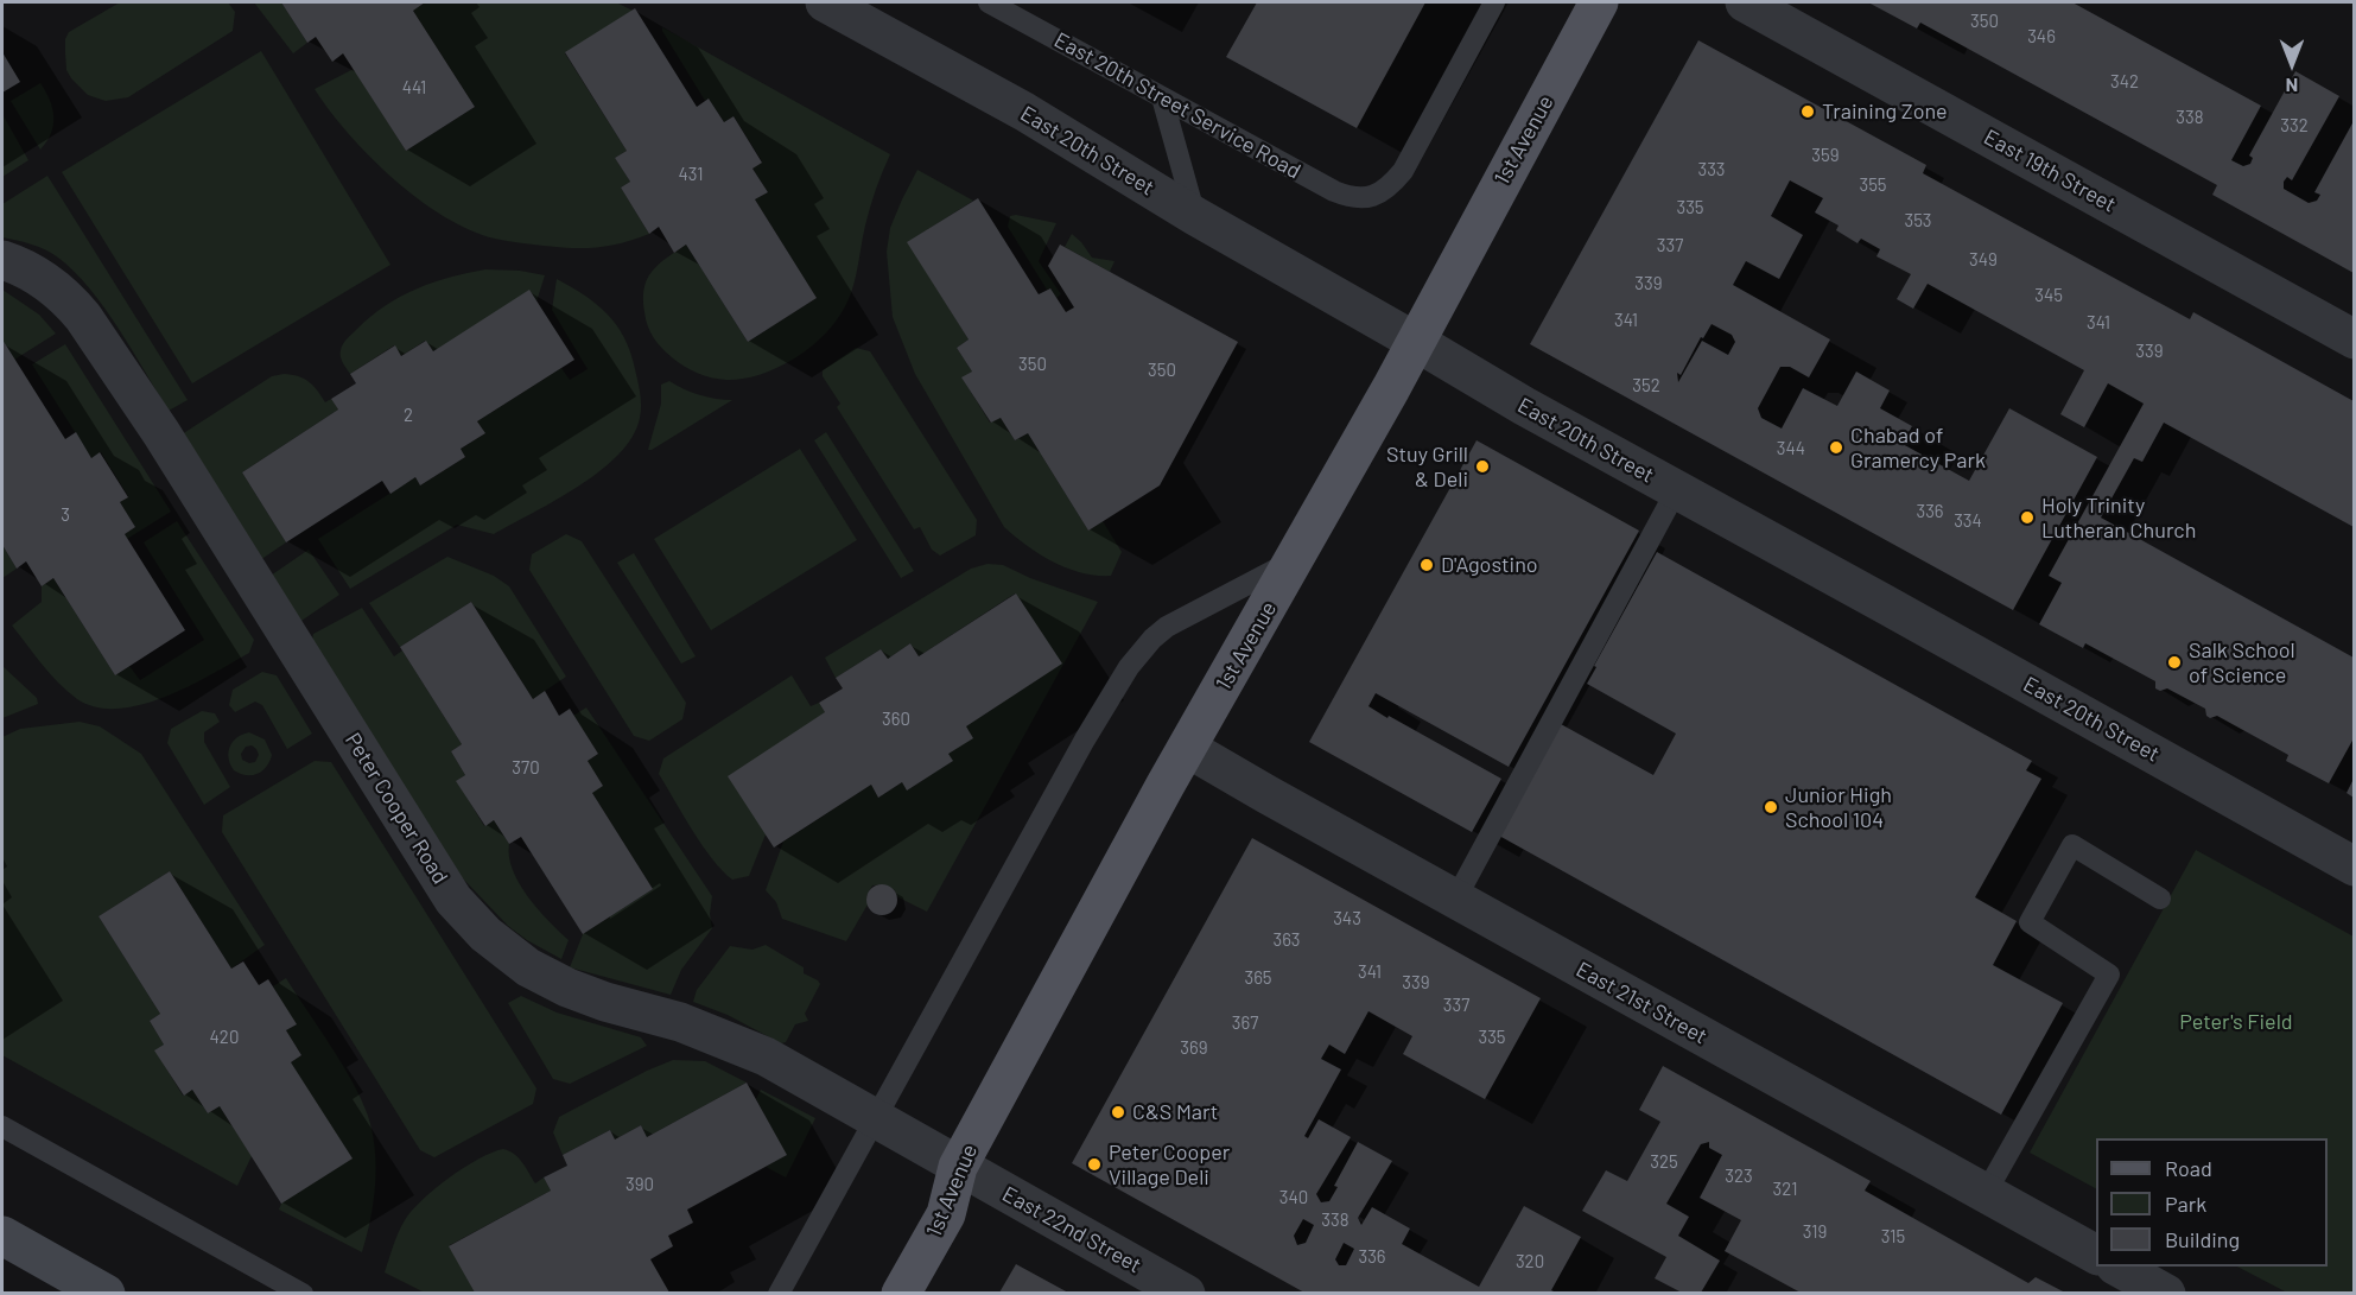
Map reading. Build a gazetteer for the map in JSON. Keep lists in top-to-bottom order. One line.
{"streets":{"main road":["1st Avenue"],"street":["East 20th Street","East 19th Street","Peter Cooper Road","East 21st Street","East 22nd Street"],"lane":["East 20th Street Service Road"]},"crossings":[["1st Avenue","East 20th Street"],["1st Avenue","Peter Cooper Road"],["1st Avenue","East 21st Street"],["1st Avenue","East 22nd Street"],["Peter Cooper Road","East 22nd Street"]],"parks":["Peter's Field"],"places":["Training Zone","Chabad of Gramercy Park","Stuy Grill & Deli","Holy Trinity Lutheran Church","D'Agostino","Salk School of Science","Junior High School 104","C&S Mart","Peter Cooper Village Deli"],"house_numbers":["350","346","342","441","338","332","359","333","431","355","335","353","337","349","339","345","341","341","339","350","350","352","2","344","336","3","334","360","370","343","363","341","365","339","337","367","420","335","369","325","323","390","321","340","338","319","315","336","320"],"legend":["Road","Park","Building"],"north":"bottom"}
